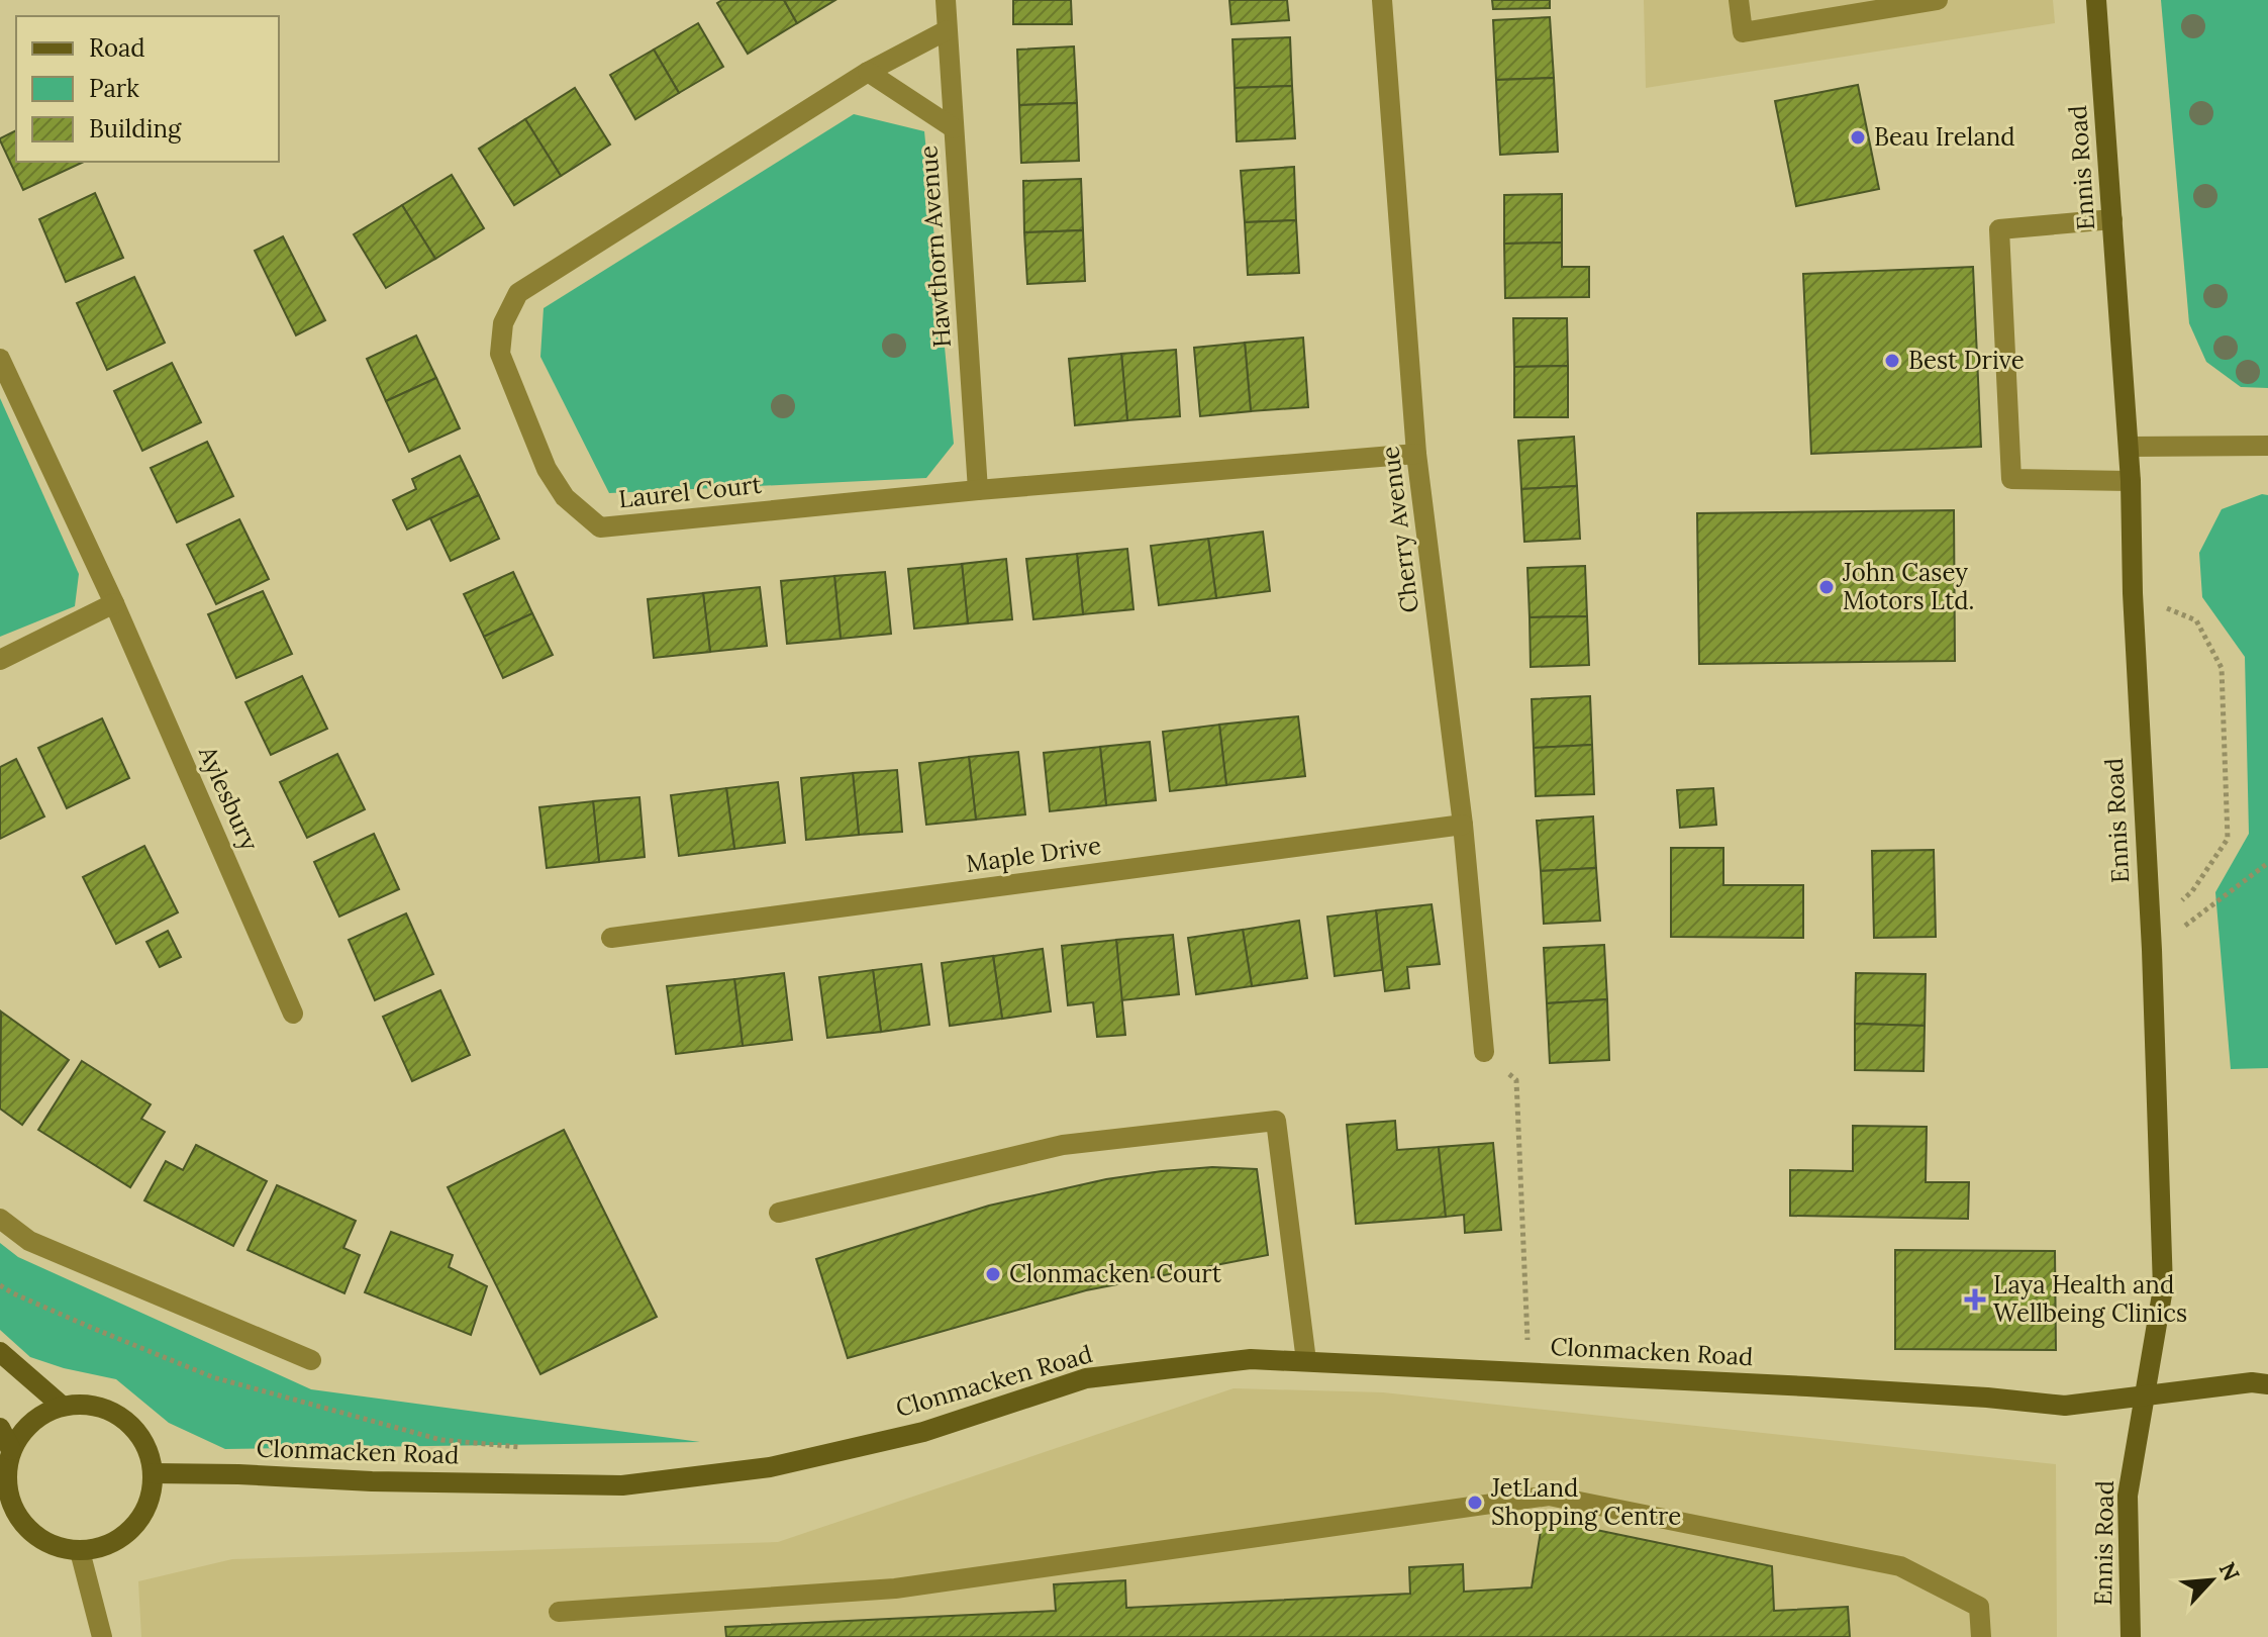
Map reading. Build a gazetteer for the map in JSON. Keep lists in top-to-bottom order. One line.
{"streets":{"street":["Ennis Road","Hawthorn Avenue","Laurel Court","Cherry Avenue","Aylesbury","Maple Drive","Clonmacken Road"]},"crossings":[["Ennis Road","Clonmacken Road"],["Hawthorn Avenue","Laurel Court"],["Laurel Court","Cherry Avenue"],["Cherry Avenue","Maple Drive"]],"places":{"other":["Beau Ireland","Best Drive","John Casey Motors Ltd.","Clonmacken Court","JetLand Shopping Centre"],"health":["Laya Health and Wellbeing Clinics"]},"legend":["Road","Park","Building"],"north":"top right"}
